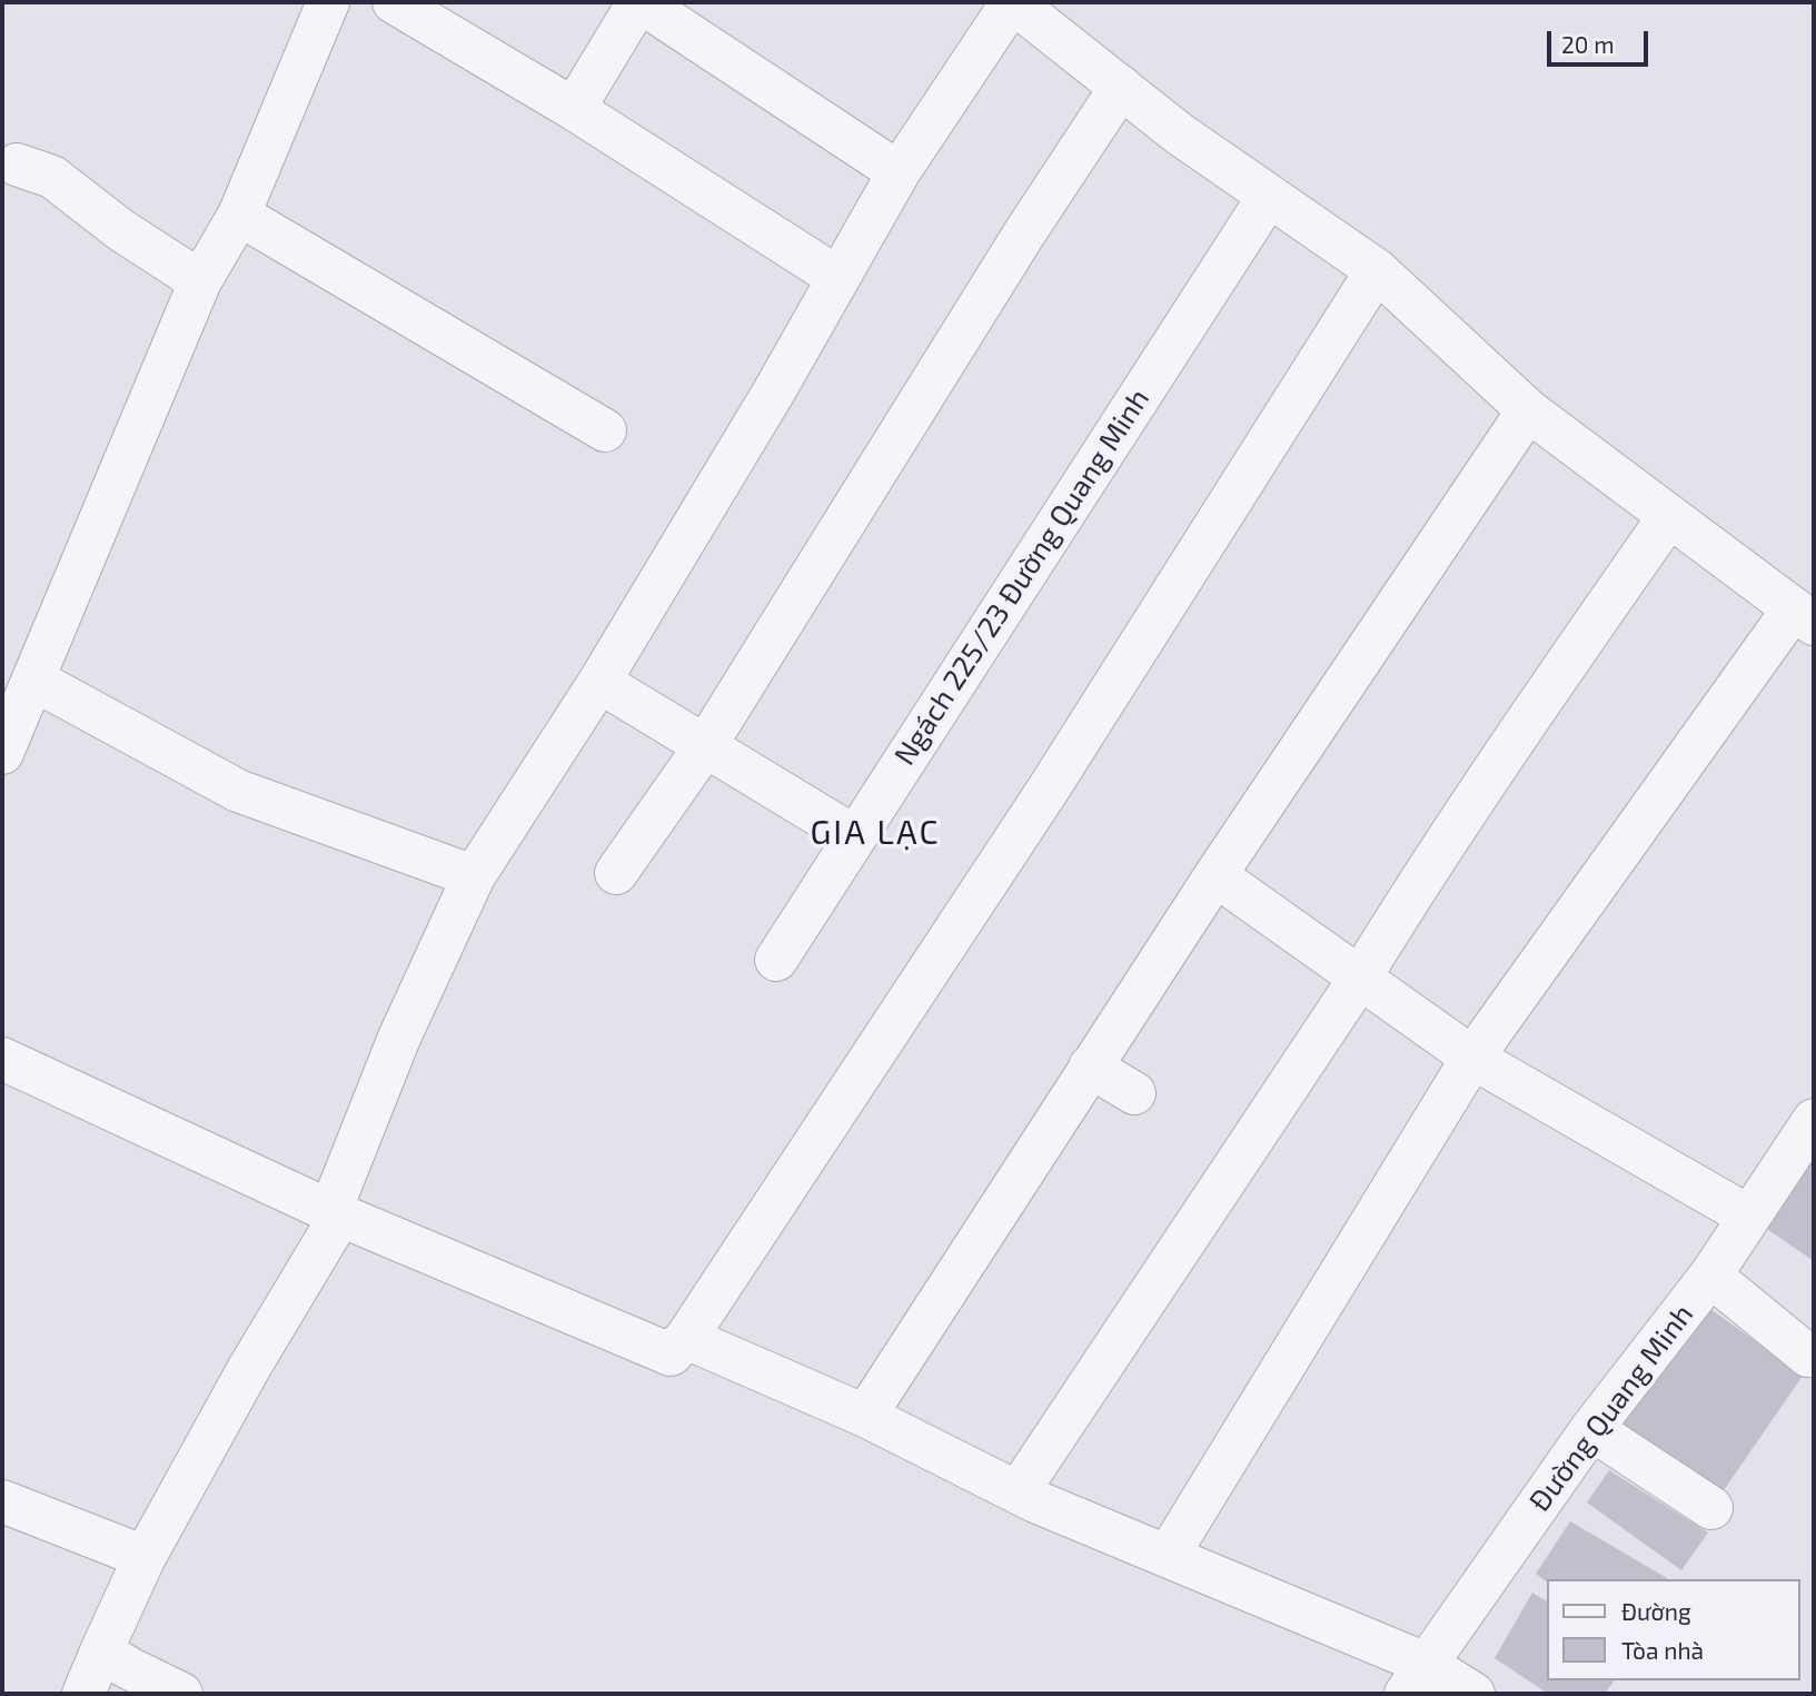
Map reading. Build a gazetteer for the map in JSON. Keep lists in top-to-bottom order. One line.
{"streets":{"street":["Ngách 225/23 Đường Quang Minh","Đường Quang Minh"]},"districts":["GIA LẠC"],"legend":["Đường","Tòa nhà"],"scale_bar":"20 m"}
